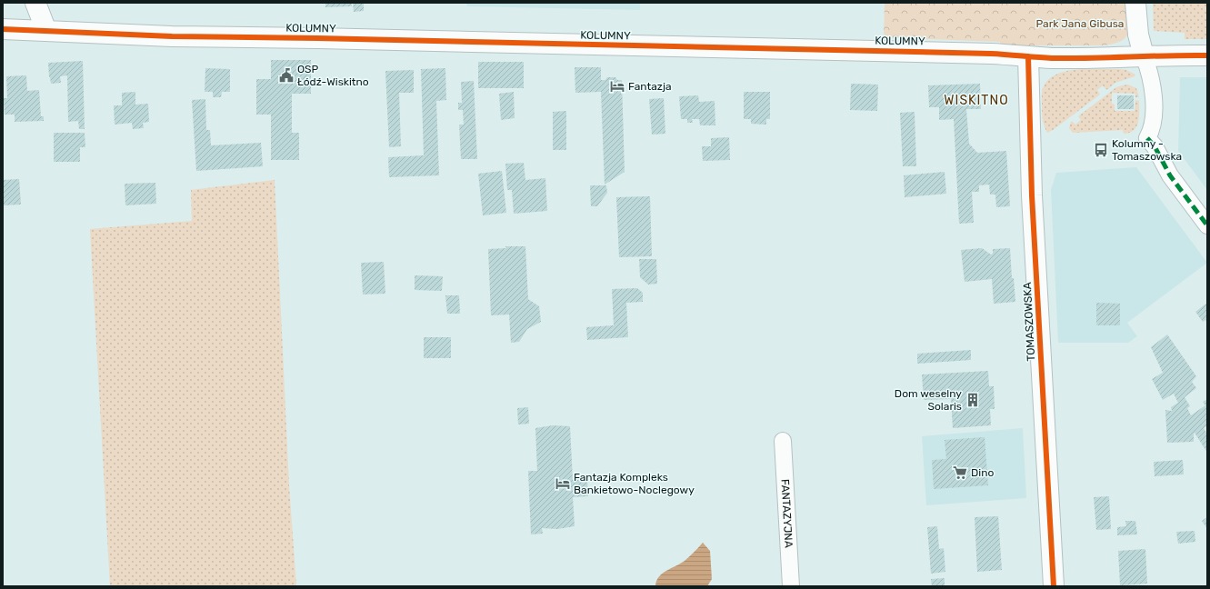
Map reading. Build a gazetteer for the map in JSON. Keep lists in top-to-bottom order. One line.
{"streets":{"street":["KOLUMNY","TOMASZOWSKA","FANTAZYJNA"]},"crossings":[["KOLUMNY","TOMASZOWSKA"]],"districts":["WISKITNO"],"parks":["Park Jana Gibusa"],"places":{"public building":["OSP Łódź-Wiskitno"],"hotel":["Fantazja","Fantazja Kompleks Bankietowo-Noclegowy"],"bus stop":["Kolumny - Tomaszowska"],"building":["Dom weselny Solaris"],"supermarket":["Dino"]}}
